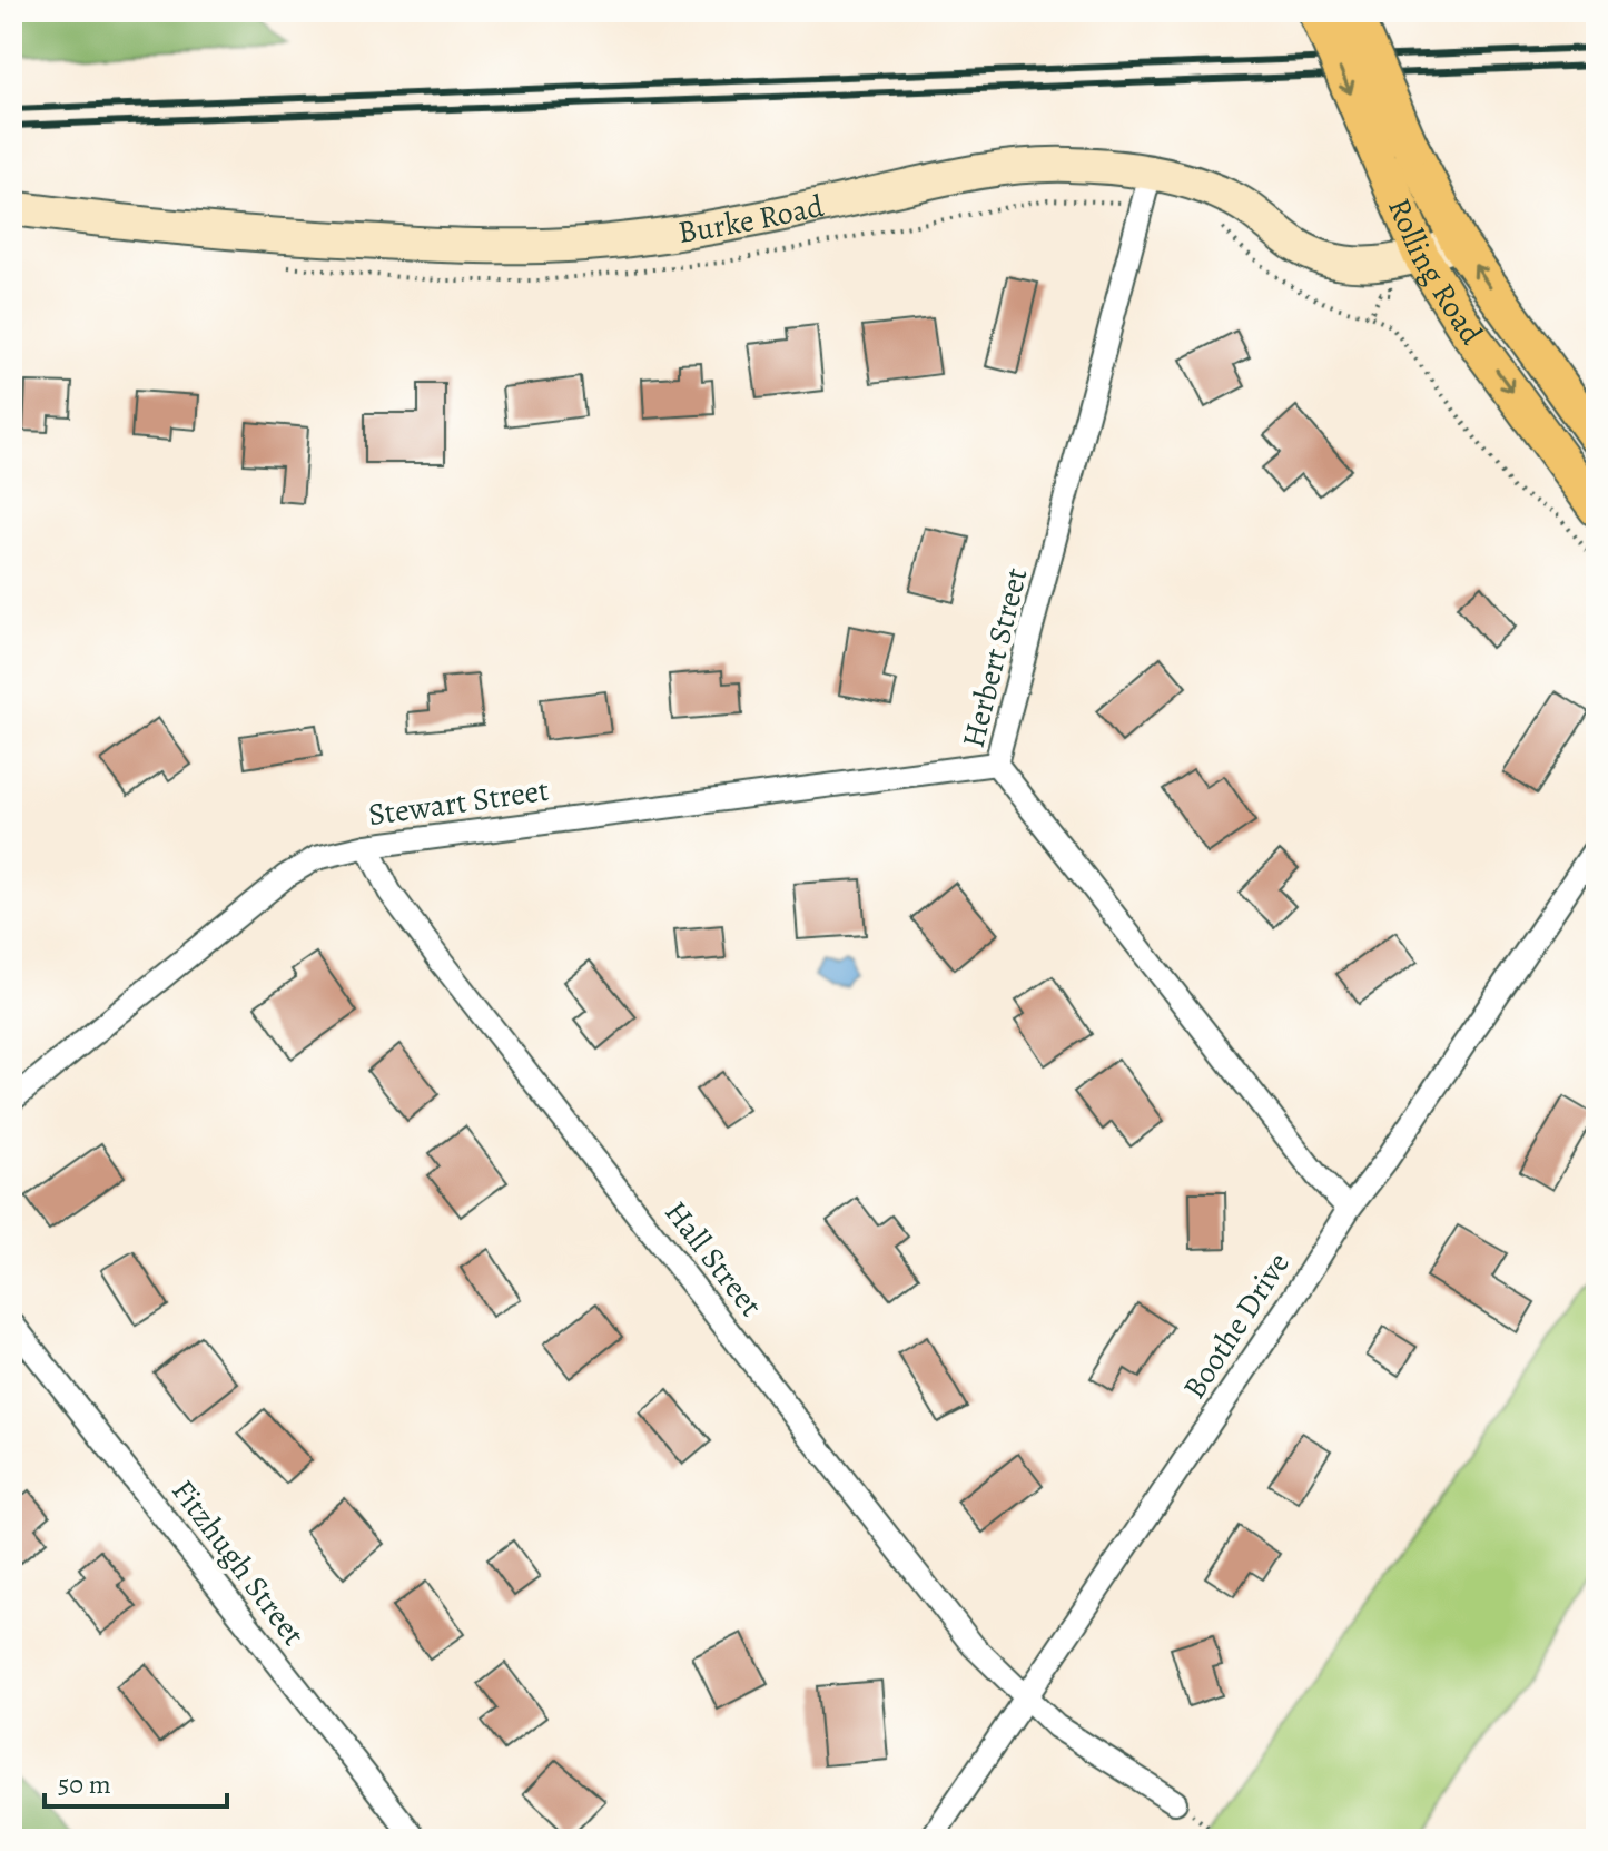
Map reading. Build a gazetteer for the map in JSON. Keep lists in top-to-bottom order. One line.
{"streets":{"main road":["Rolling Road"],"street":["Burke Road","Herbert Street","Stewart Street","Hall Street","Boothe Drive","Fitzhugh Street"]},"crossings":[["Burke Road","Rolling Road"],["Burke Road","Herbert Street"],["Herbert Street","Stewart Street"],["Herbert Street","Boothe Drive"],["Stewart Street","Hall Street"],["Hall Street","Boothe Drive"]],"scale_bar":"50 m"}
